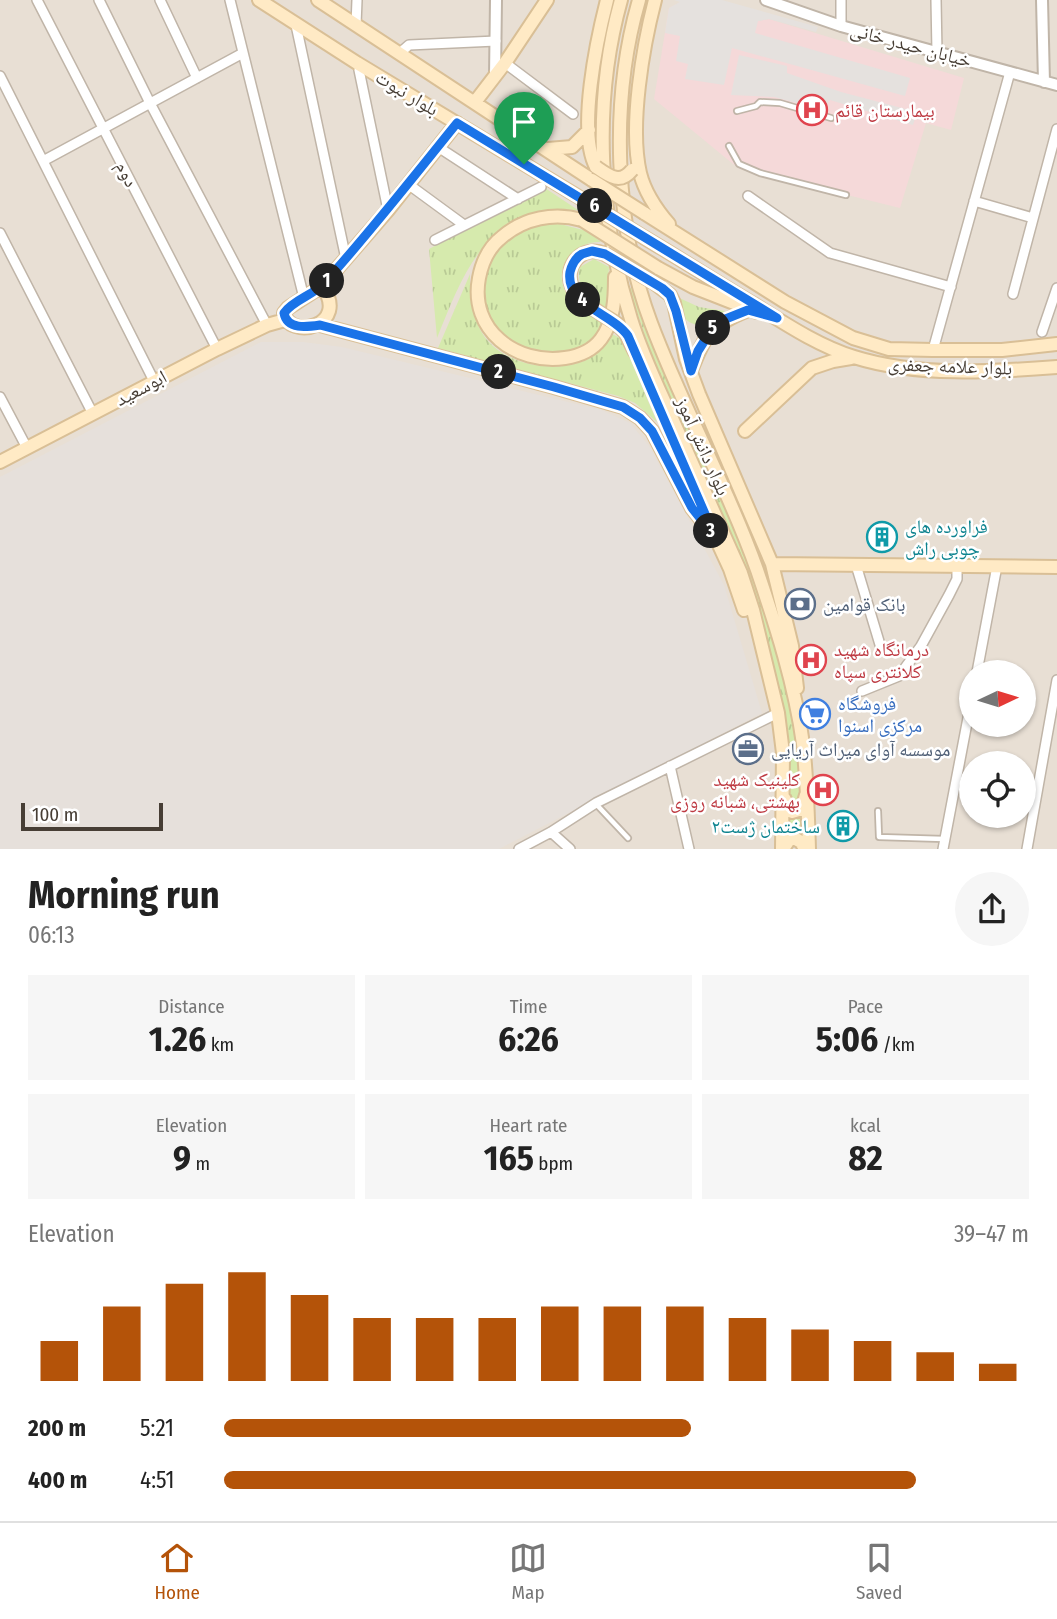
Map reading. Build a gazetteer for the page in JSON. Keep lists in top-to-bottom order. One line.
{"streets":{"main road":["بلوار نبوت","بلوار علامه جعفری","ابوسعید","بلوار دانش آموز"],"street":["خیابان حیدر خانی","دوم"]},"crossings":[["بلوار نبوت","بلوار علامه جعفری"],["دوم","ابوسعید"]],"places":{"hospital":["بیمارستان قائم","درمانگاه شهید کلانتری سپاه","کلینیک شهید بهشتی، شبانه روزی"],"building":["فراورده های چوبی راش","ساختمان ژست۲"],"bank":["بانک قوامین"],"supermarket":["فروشگاه مرکزی اسنوا"],"office":["موسسه آوای میراث آریایی"]},"scale_bar":"100 m","north":"right","page":{"pins":["6","1","4","5","2","3"],"scale":"100 m","heading":["Morning run","06:13"],"stats":[["Distance","1.26 km"],["Time","6:26"],["Pace","5:06 /km"],["Elevation","9 m"],["Heart rate","165 bpm"],["kcal","82"]],"chart":["Elevation","39–47 m"],"list":[{"name":"200 m","note":"5:21"},{"name":"400 m","note":"4:51"}],"tabs":["Home","Map","Saved"]}}
